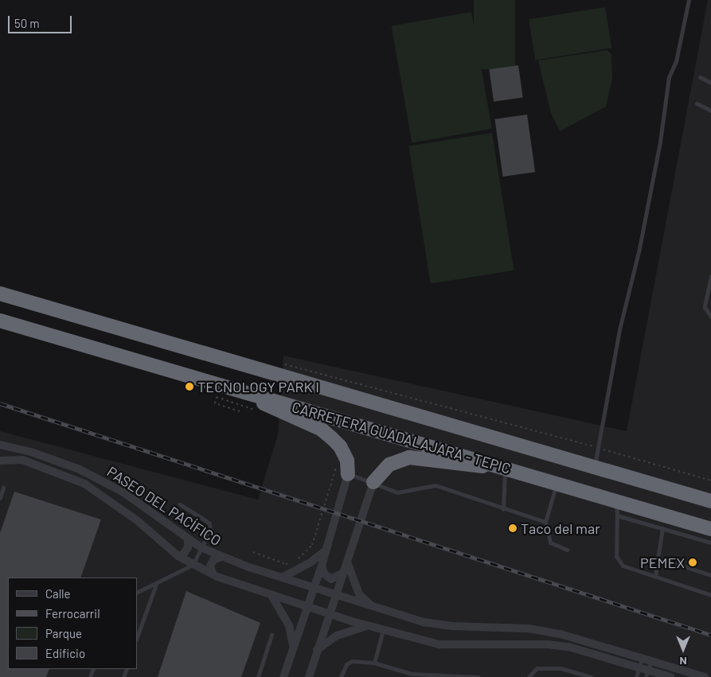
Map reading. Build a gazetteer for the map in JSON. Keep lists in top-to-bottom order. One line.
{"streets":{"highway":["CARRETERA GUADALAJARA - TEPIC"],"street":["PASEO DEL PACÍFICO"]},"places":["TECNOLOGY PARK I","Taco del mar","PEMEX"],"legend":["Calle","Ferrocarril","Parque","Edificio"],"scale_bar":"50 m","north":"bottom"}
